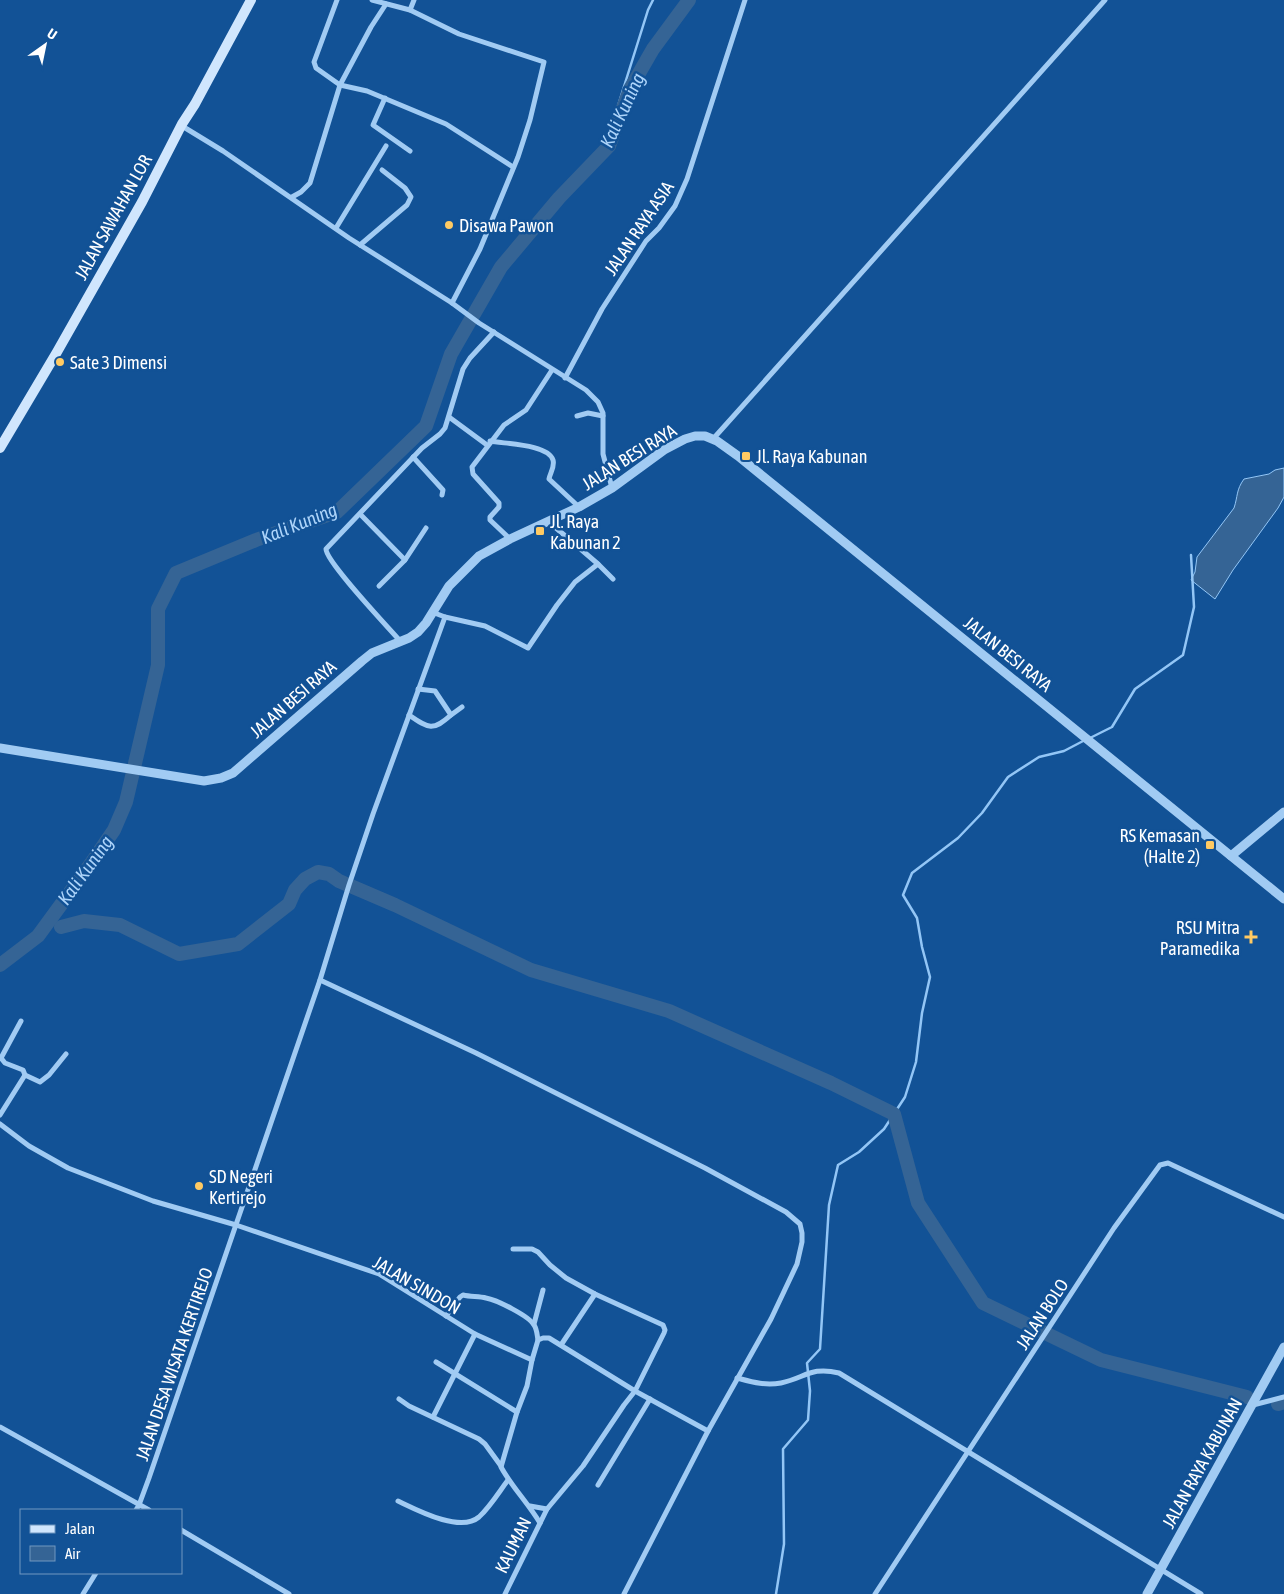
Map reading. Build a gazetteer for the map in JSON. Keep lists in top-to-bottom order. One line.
{"streets":{"main road":["JALAN SAWAHAN LOR"],"street":["JALAN RAYA ASIA","JALAN BESI RAYA","JALAN SINDON","JALAN BOLO","JALAN DESA WISATA KERTIREJO","JALAN RAYA KABUNAN","KAUMAN"]},"crossings":[["JALAN SINDON","JALAN DESA WISATA KERTIREJO"]],"water":["Kali Kuning"],"places":{"other":["Disawa Pawon","Sate 3 Dimensi","SD Negeri Kertirejo"],"transit":["Jl. Raya Kabunan","Jl. Raya Kabunan 2","RS Kemasan (Halte 2)"],"health":["RSU Mitra Paramedika"]},"legend":["Jalan","Air"],"north":"top right"}
